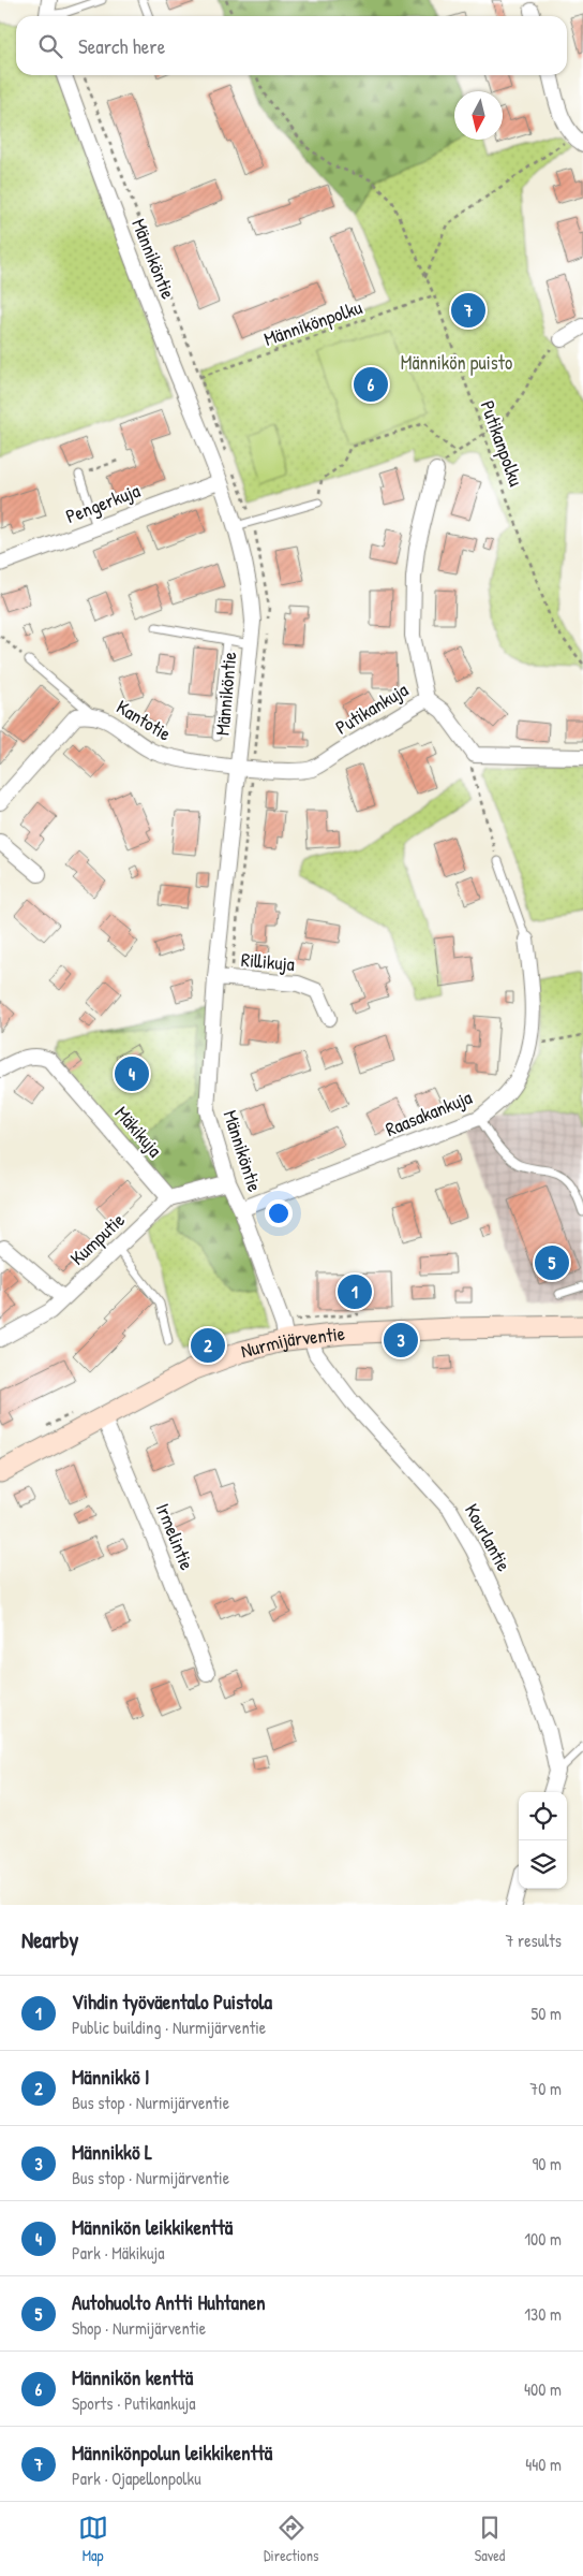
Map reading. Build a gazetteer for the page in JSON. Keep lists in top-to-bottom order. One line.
{"streets":{"street":["Männiköntie","Pengerkuja","Putikankuja","Kantotie","Rillikuja","Raasakankuja","Mäkikuja","Kumputie","Nurmijärventie","Irmelintie","Kourlantie"],"path":["Männikönpolku","Putikanpolku"]},"crossings":[["Männiköntie","Pengerkuja"],["Männiköntie","Putikankuja"],["Männiköntie","Kantotie"],["Männiköntie","Rillikuja"],["Männiköntie","Raasakankuja"],["Männiköntie","Kumputie"],["Männiköntie","Nurmijärventie"],["Männikönpolku","Putikanpolku"],["Putikankuja","Kantotie"],["Mäkikuja","Kumputie"],["Nurmijärventie","Irmelintie"],["Nurmijärventie","Kourlantie"]],"parks":["Männikön puisto"],"north":"bottom","page":{"search":"Search here","pins":["7","6","4","5","1","3","2"],"heading":["Nearby","7 results"],"list":[{"mark":"1","name":"Vihdin työväentalo Puistola","note":"Public building · Nurmijärventie","value":"50 m"},{"mark":"2","name":"Männikkö I","note":"Bus stop · Nurmijärventie","value":"70 m"},{"mark":"3","name":"Männikkö L","note":"Bus stop · Nurmijärventie","value":"90 m"},{"mark":"4","name":"Männikön leikkikenttä","note":"Park · Mäkikuja","value":"100 m"},{"mark":"5","name":"Autohuolto Antti Huhtanen","note":"Shop · Nurmijärventie","value":"130 m"},{"mark":"6","name":"Männikön kenttä","note":"Sports · Putikankuja","value":"400 m"},{"mark":"7","name":"Männikönpolun leikkikenttä","note":"Park · Ojapellonpolku","value":"440 m"}],"nav":["Map","Directions","Saved"]}}
